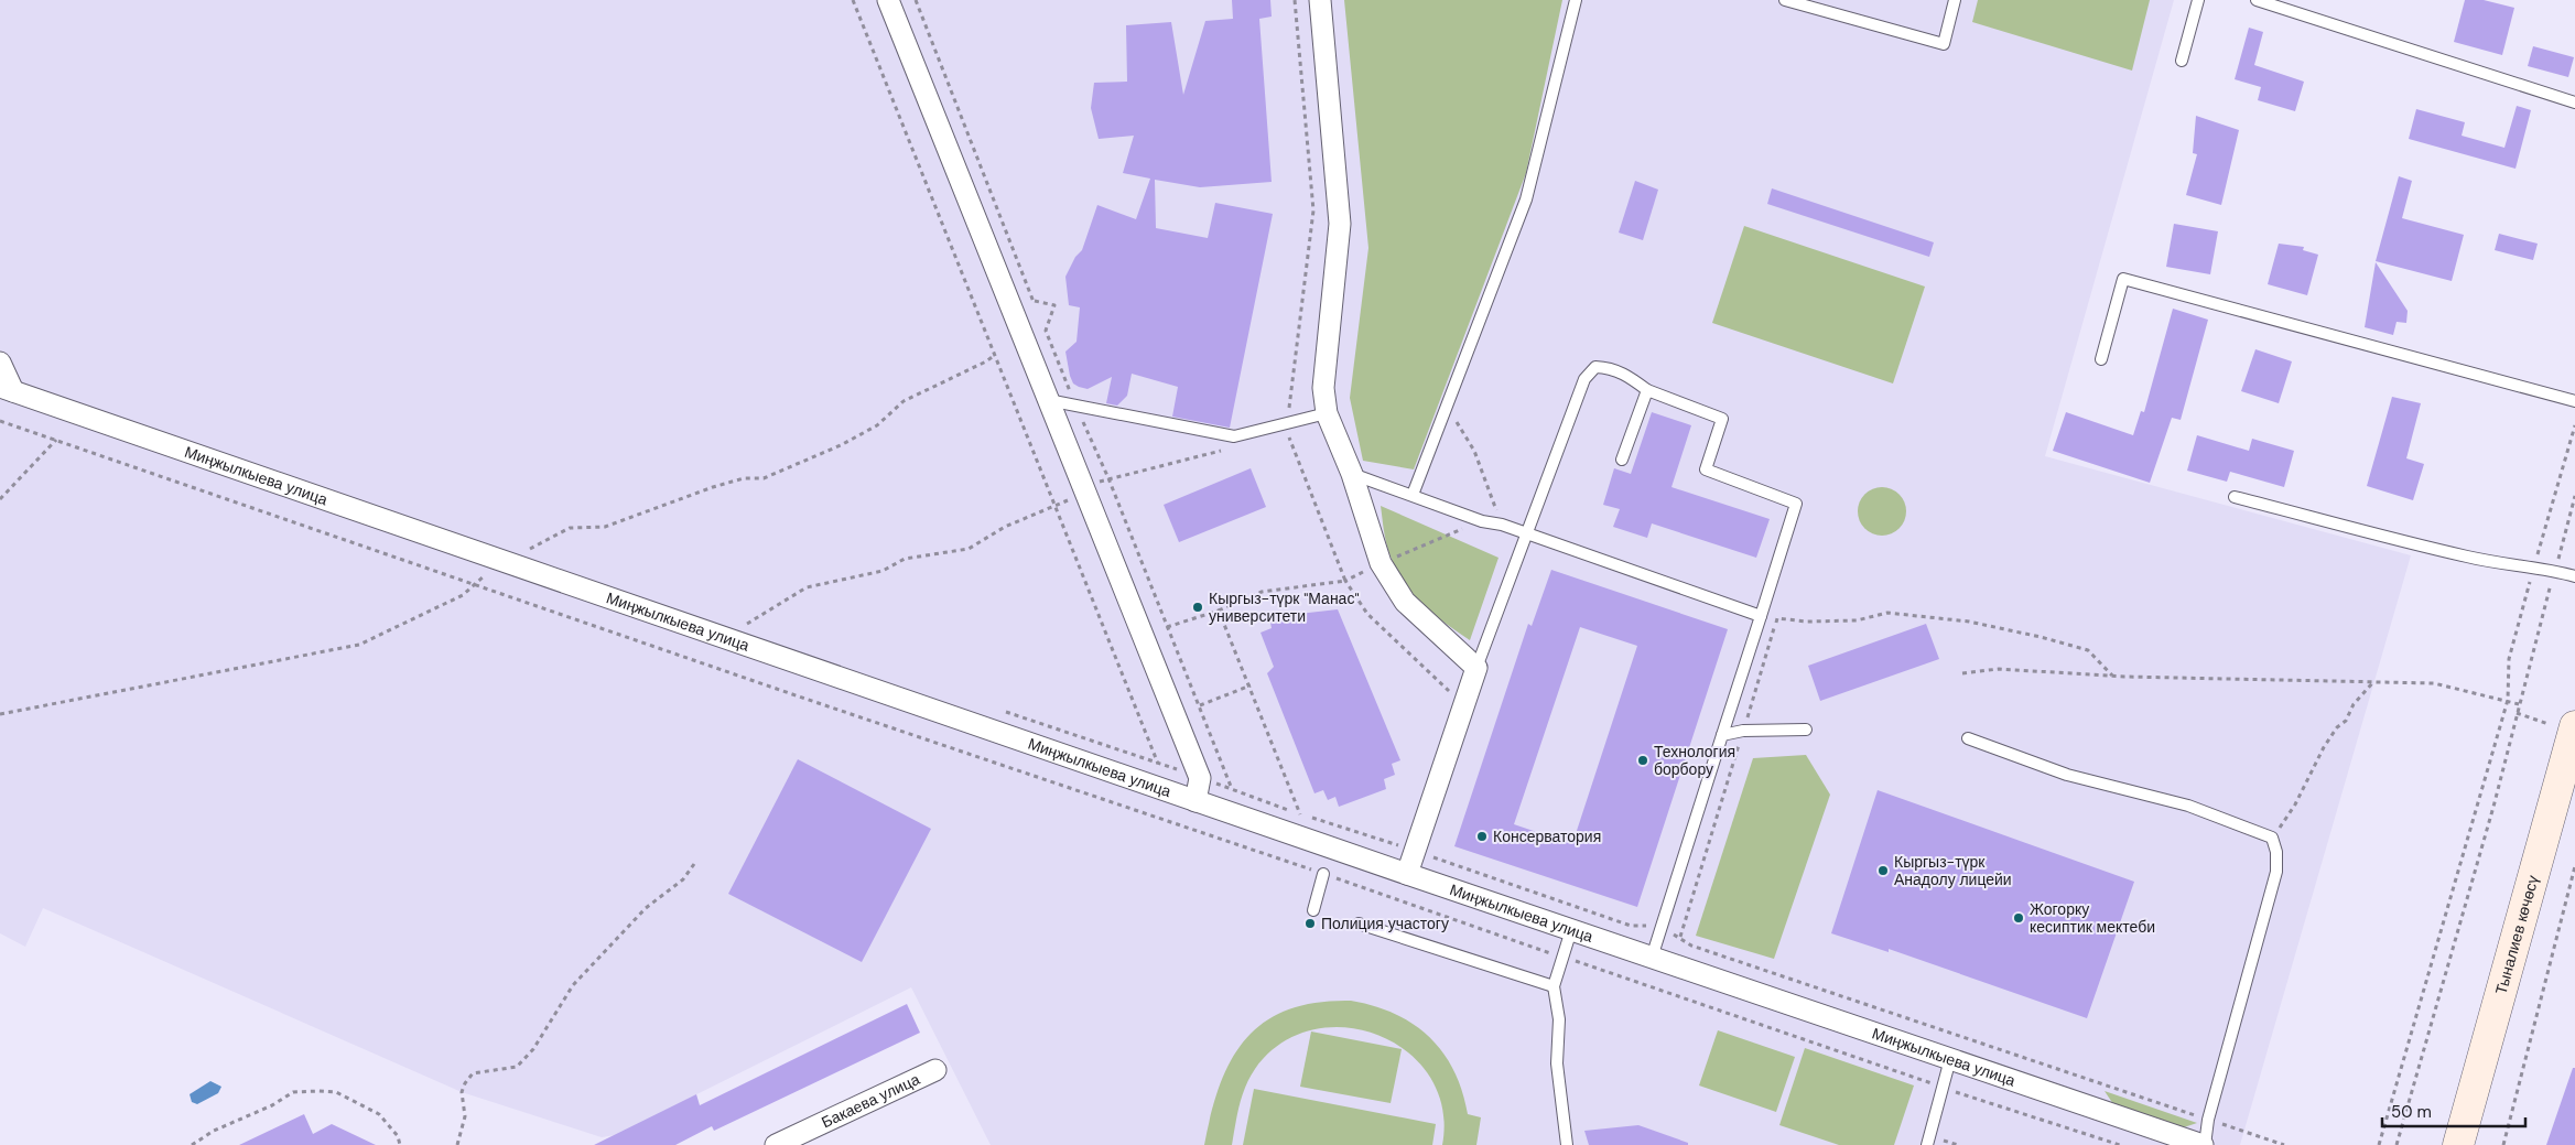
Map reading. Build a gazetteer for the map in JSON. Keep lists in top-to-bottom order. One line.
{"streets":{"main road":["Тыналиев көчөсү"],"street":["Миңжылкыева улица","Бакаева улица"]},"places":["Кыргыз-түрк \"Манас\" университети","Технология борбору","Консерватория","Кыргыз-түрк Анадолу лицейи","Жогорку кесиптик мектеби","Полиция участогу"],"scale_bar":"50 m"}
